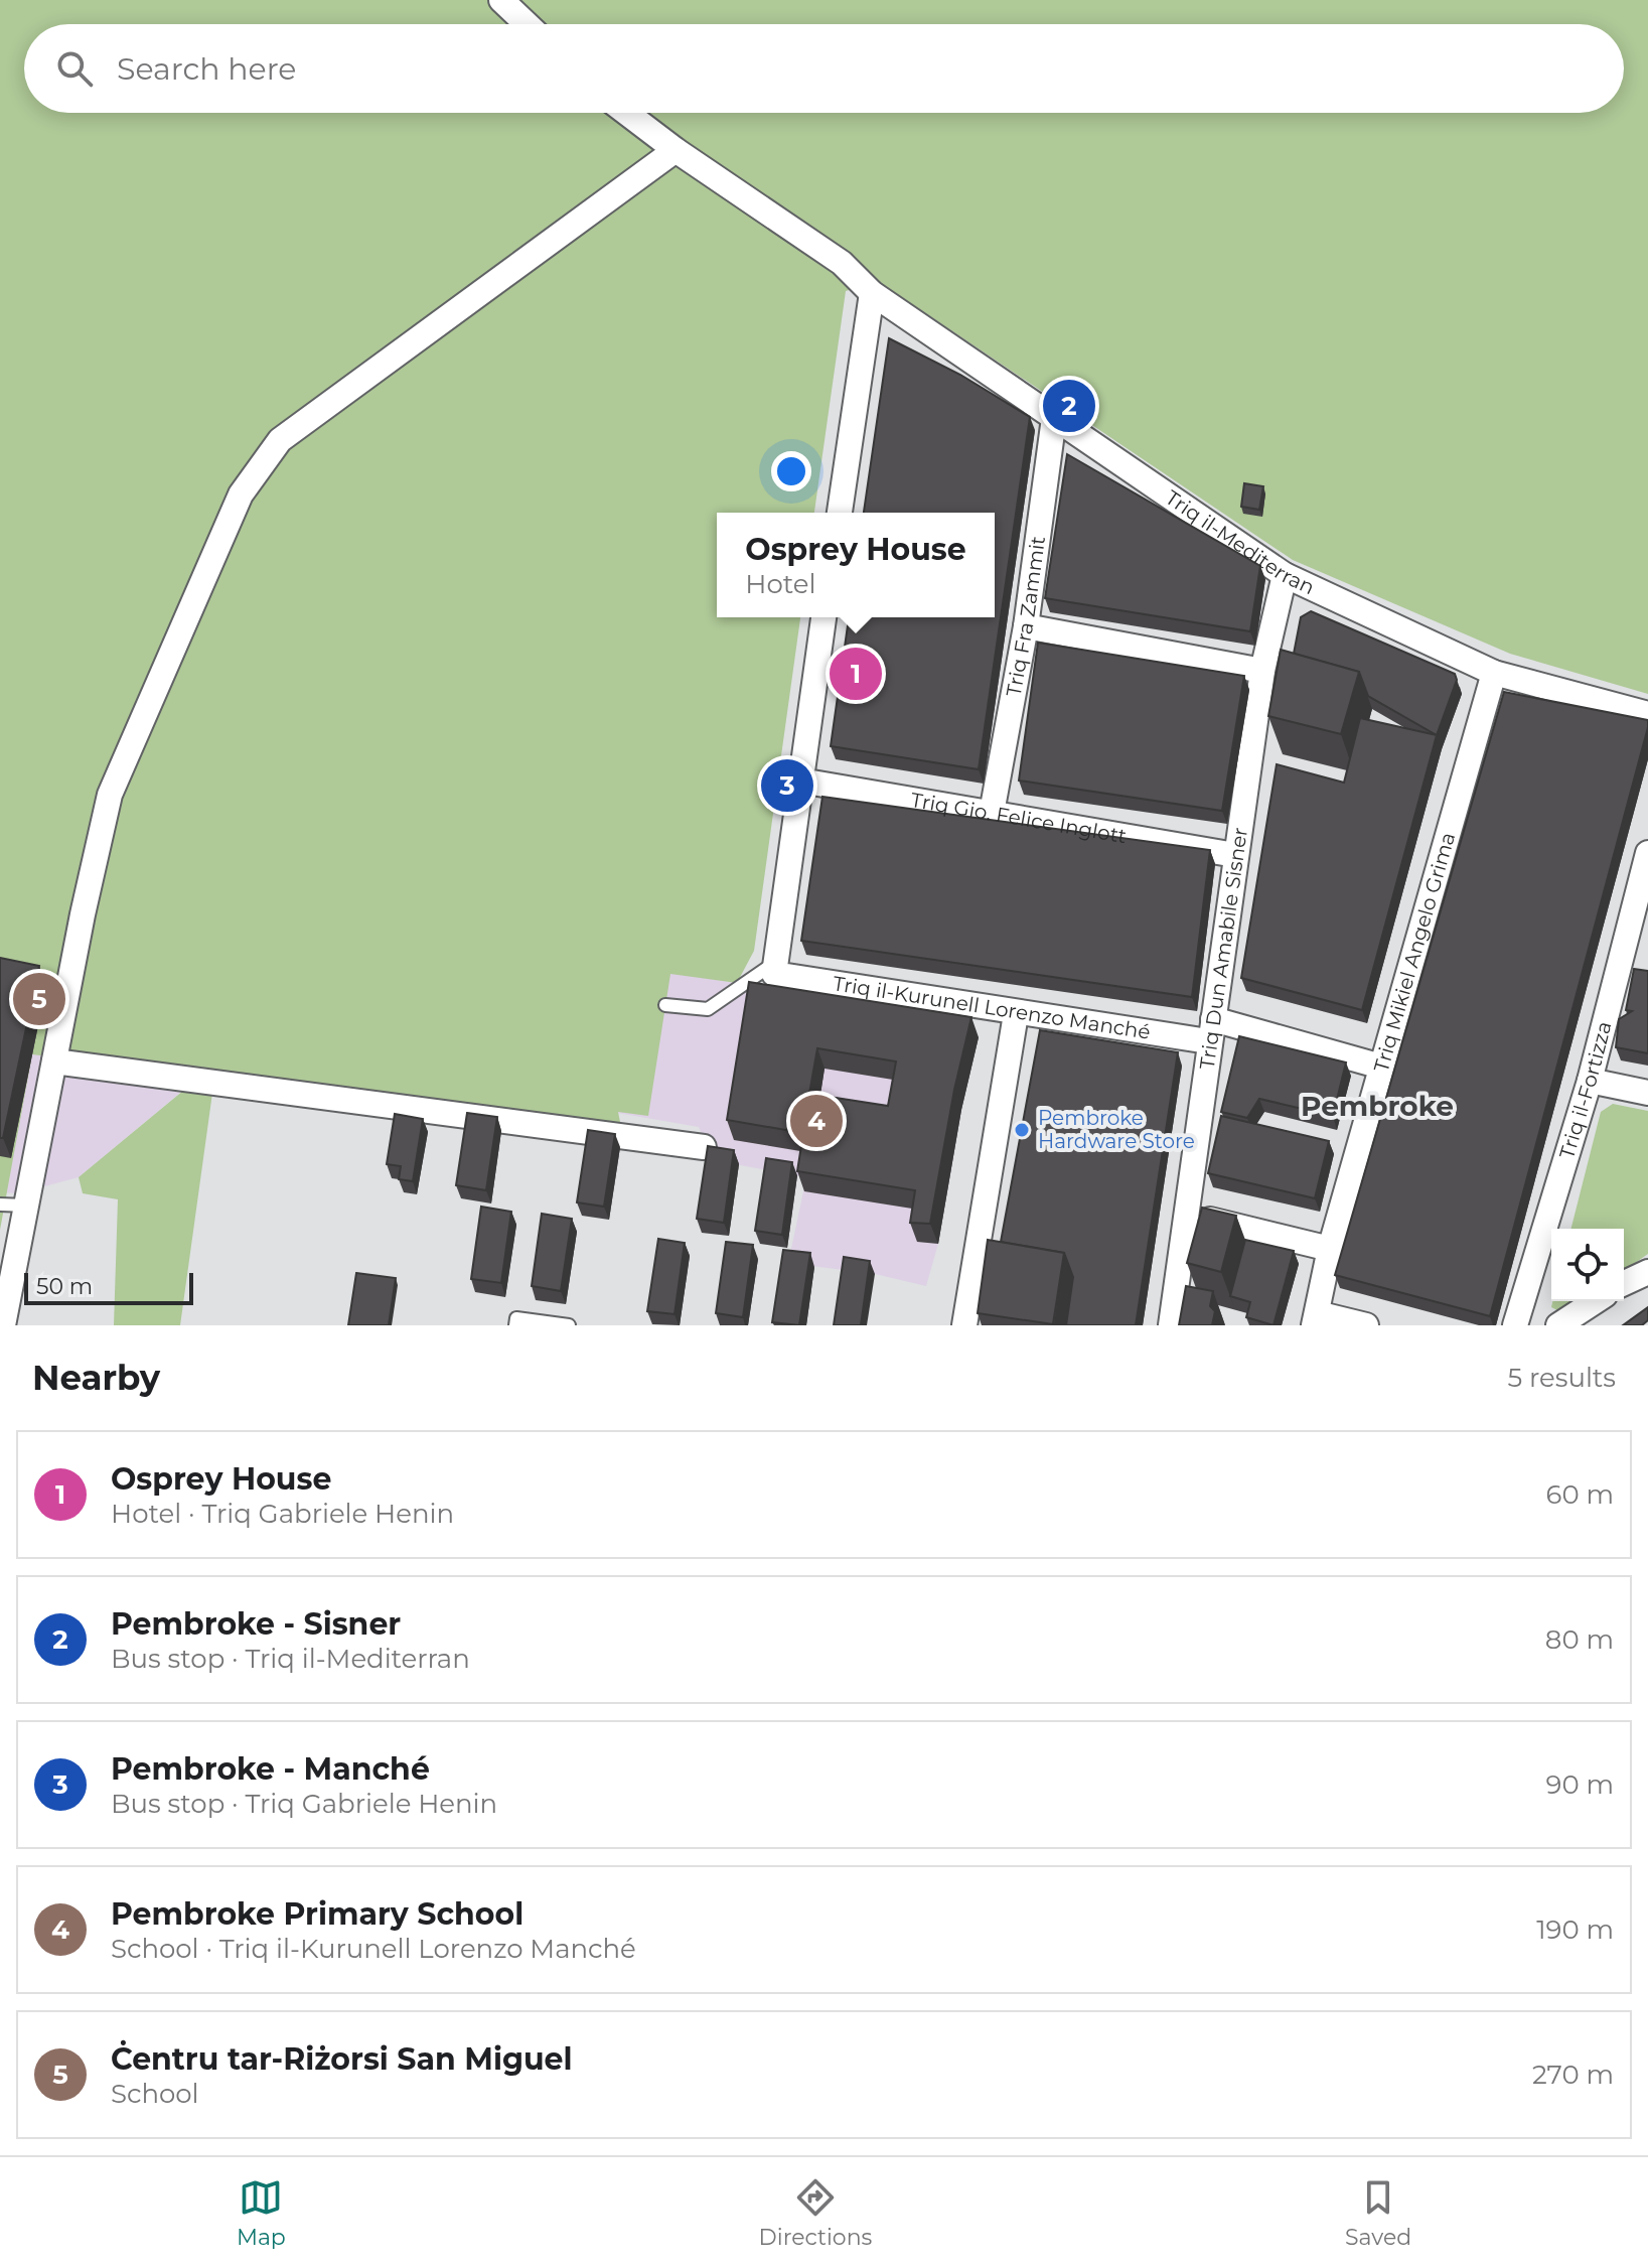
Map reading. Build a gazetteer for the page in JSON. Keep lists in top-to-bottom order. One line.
{"streets":{"street":["Triq il-Mediterran","Triq Fra Zammit","Triq Gio. Felice Inglott","Triq Dun Amabile Sisner","Triq Mikiel Angelo Grima","Triq il-Kurunell Lorenzo Manché","Triq il-Fortizza"]},"crossings":[["Triq il-Mediterran","Triq Fra Zammit"],["Triq il-Mediterran","Triq Dun Amabile Sisner"],["Triq il-Mediterran","Triq Mikiel Angelo Grima"],["Triq Fra Zammit","Triq Gio. Felice Inglott"],["Triq Gio. Felice Inglott","Triq Dun Amabile Sisner"],["Triq Dun Amabile Sisner","Triq il-Kurunell Lorenzo Manché"],["Triq Mikiel Angelo Grima","Triq il-Kurunell Lorenzo Manché"]],"districts":["Pembroke"],"places":["Pembroke Hardware Store"],"scale_bar":"50 m","page":{"search":"Search here","pins":["2","1","3","5","4"],"popup":["Osprey House","Hotel"],"scale":"50 m","heading":["Nearby","5 results"],"list":[{"mark":"1","name":"Osprey House","note":"Hotel · Triq Gabriele Henin","value":"60 m"},{"mark":"2","name":"Pembroke - Sisner","note":"Bus stop · Triq il-Mediterran","value":"80 m"},{"mark":"3","name":"Pembroke - Manché","note":"Bus stop · Triq Gabriele Henin","value":"90 m"},{"mark":"4","name":"Pembroke Primary School","note":"School · Triq il-Kurunell Lorenzo Manché","value":"190 m"},{"mark":"5","name":"Ċentru tar-Riżorsi San Miguel","note":"School","value":"270 m"}],"nav":["Map","Directions","Saved"]}}
